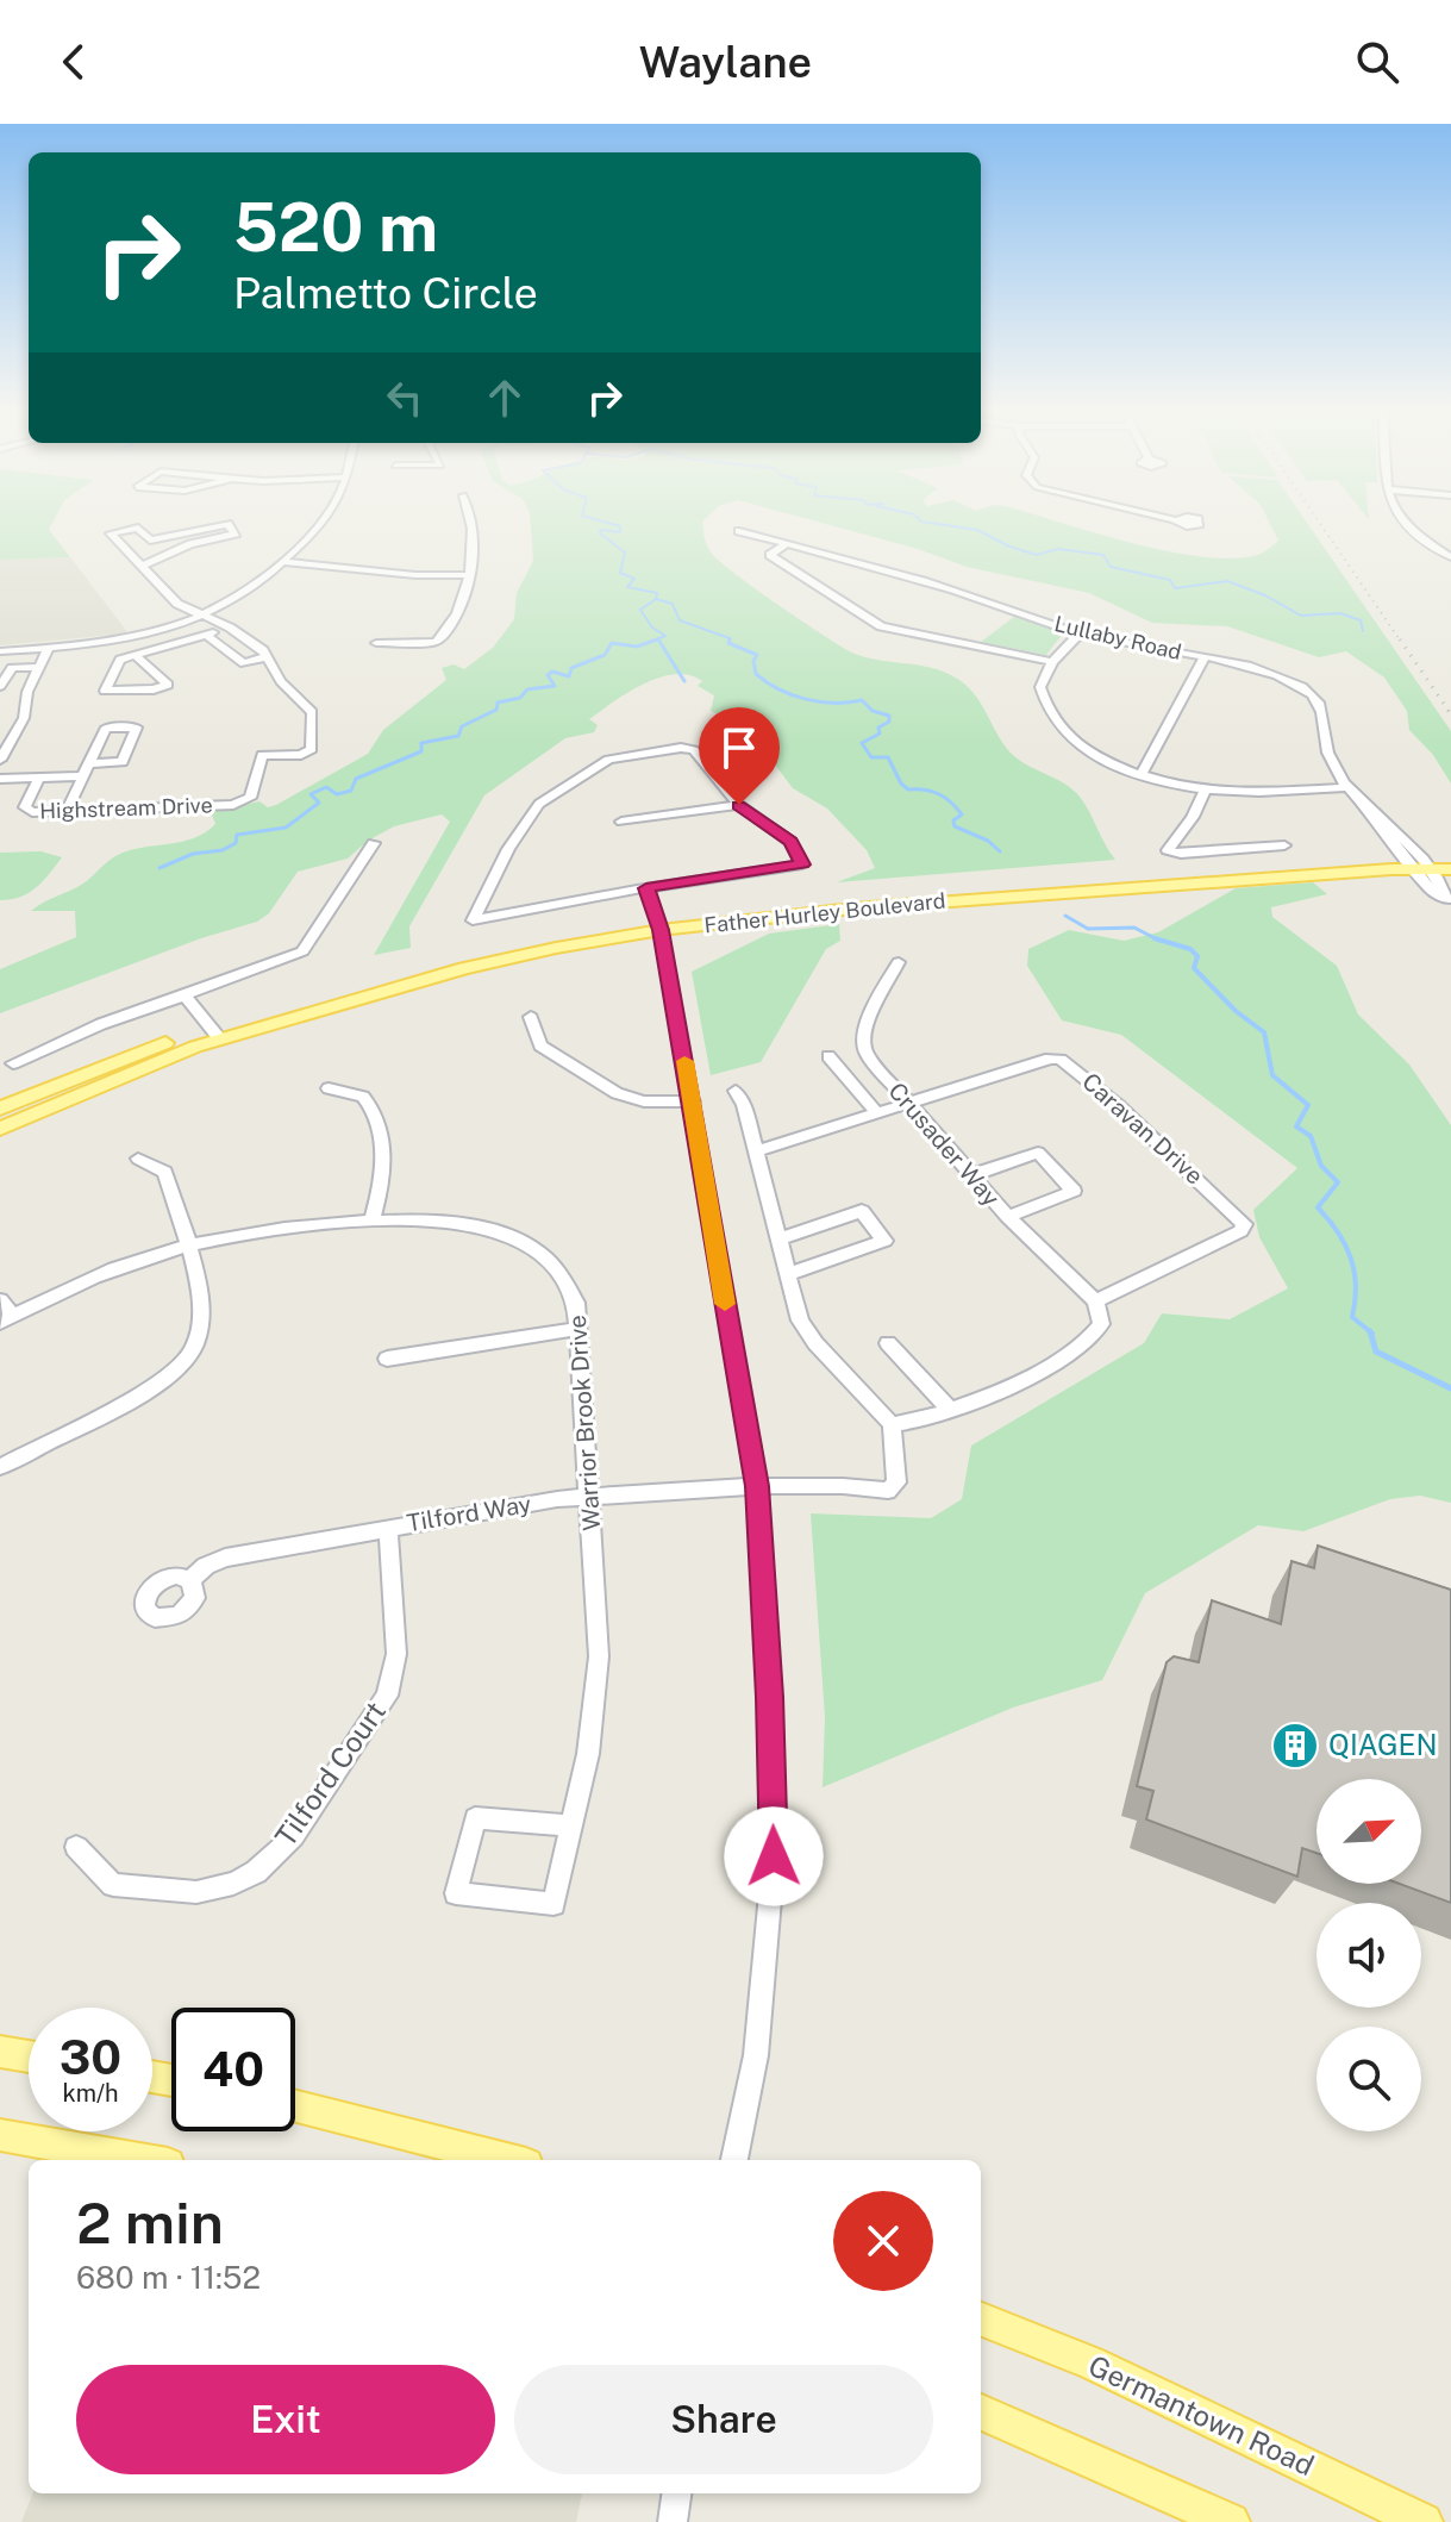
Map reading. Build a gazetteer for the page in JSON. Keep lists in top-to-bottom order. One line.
{"streets":{"main road":["Father Hurley Boulevard","Germantown Road"],"street":["Lullaby Road","Highstream Drive","Caravan Drive","Crusader Way","Warrior Brook Drive","Tilford Way","Tilford Court"]},"crossings":[["Lullaby Road","Father Hurley Boulevard"],["Caravan Drive","Crusader Way"],["Warrior Brook Drive","Tilford Way"],["Tilford Way","Tilford Court"]],"places":{"building":["QIAGEN"]},"north":"top right","page":{"header":"Waylane","turn":["520 m","Palmetto Circle"],"speed":"30 km/h","limit":"40","heading":["2 min","680 m · 11:52"],"buttons":["Exit","Share"]}}
